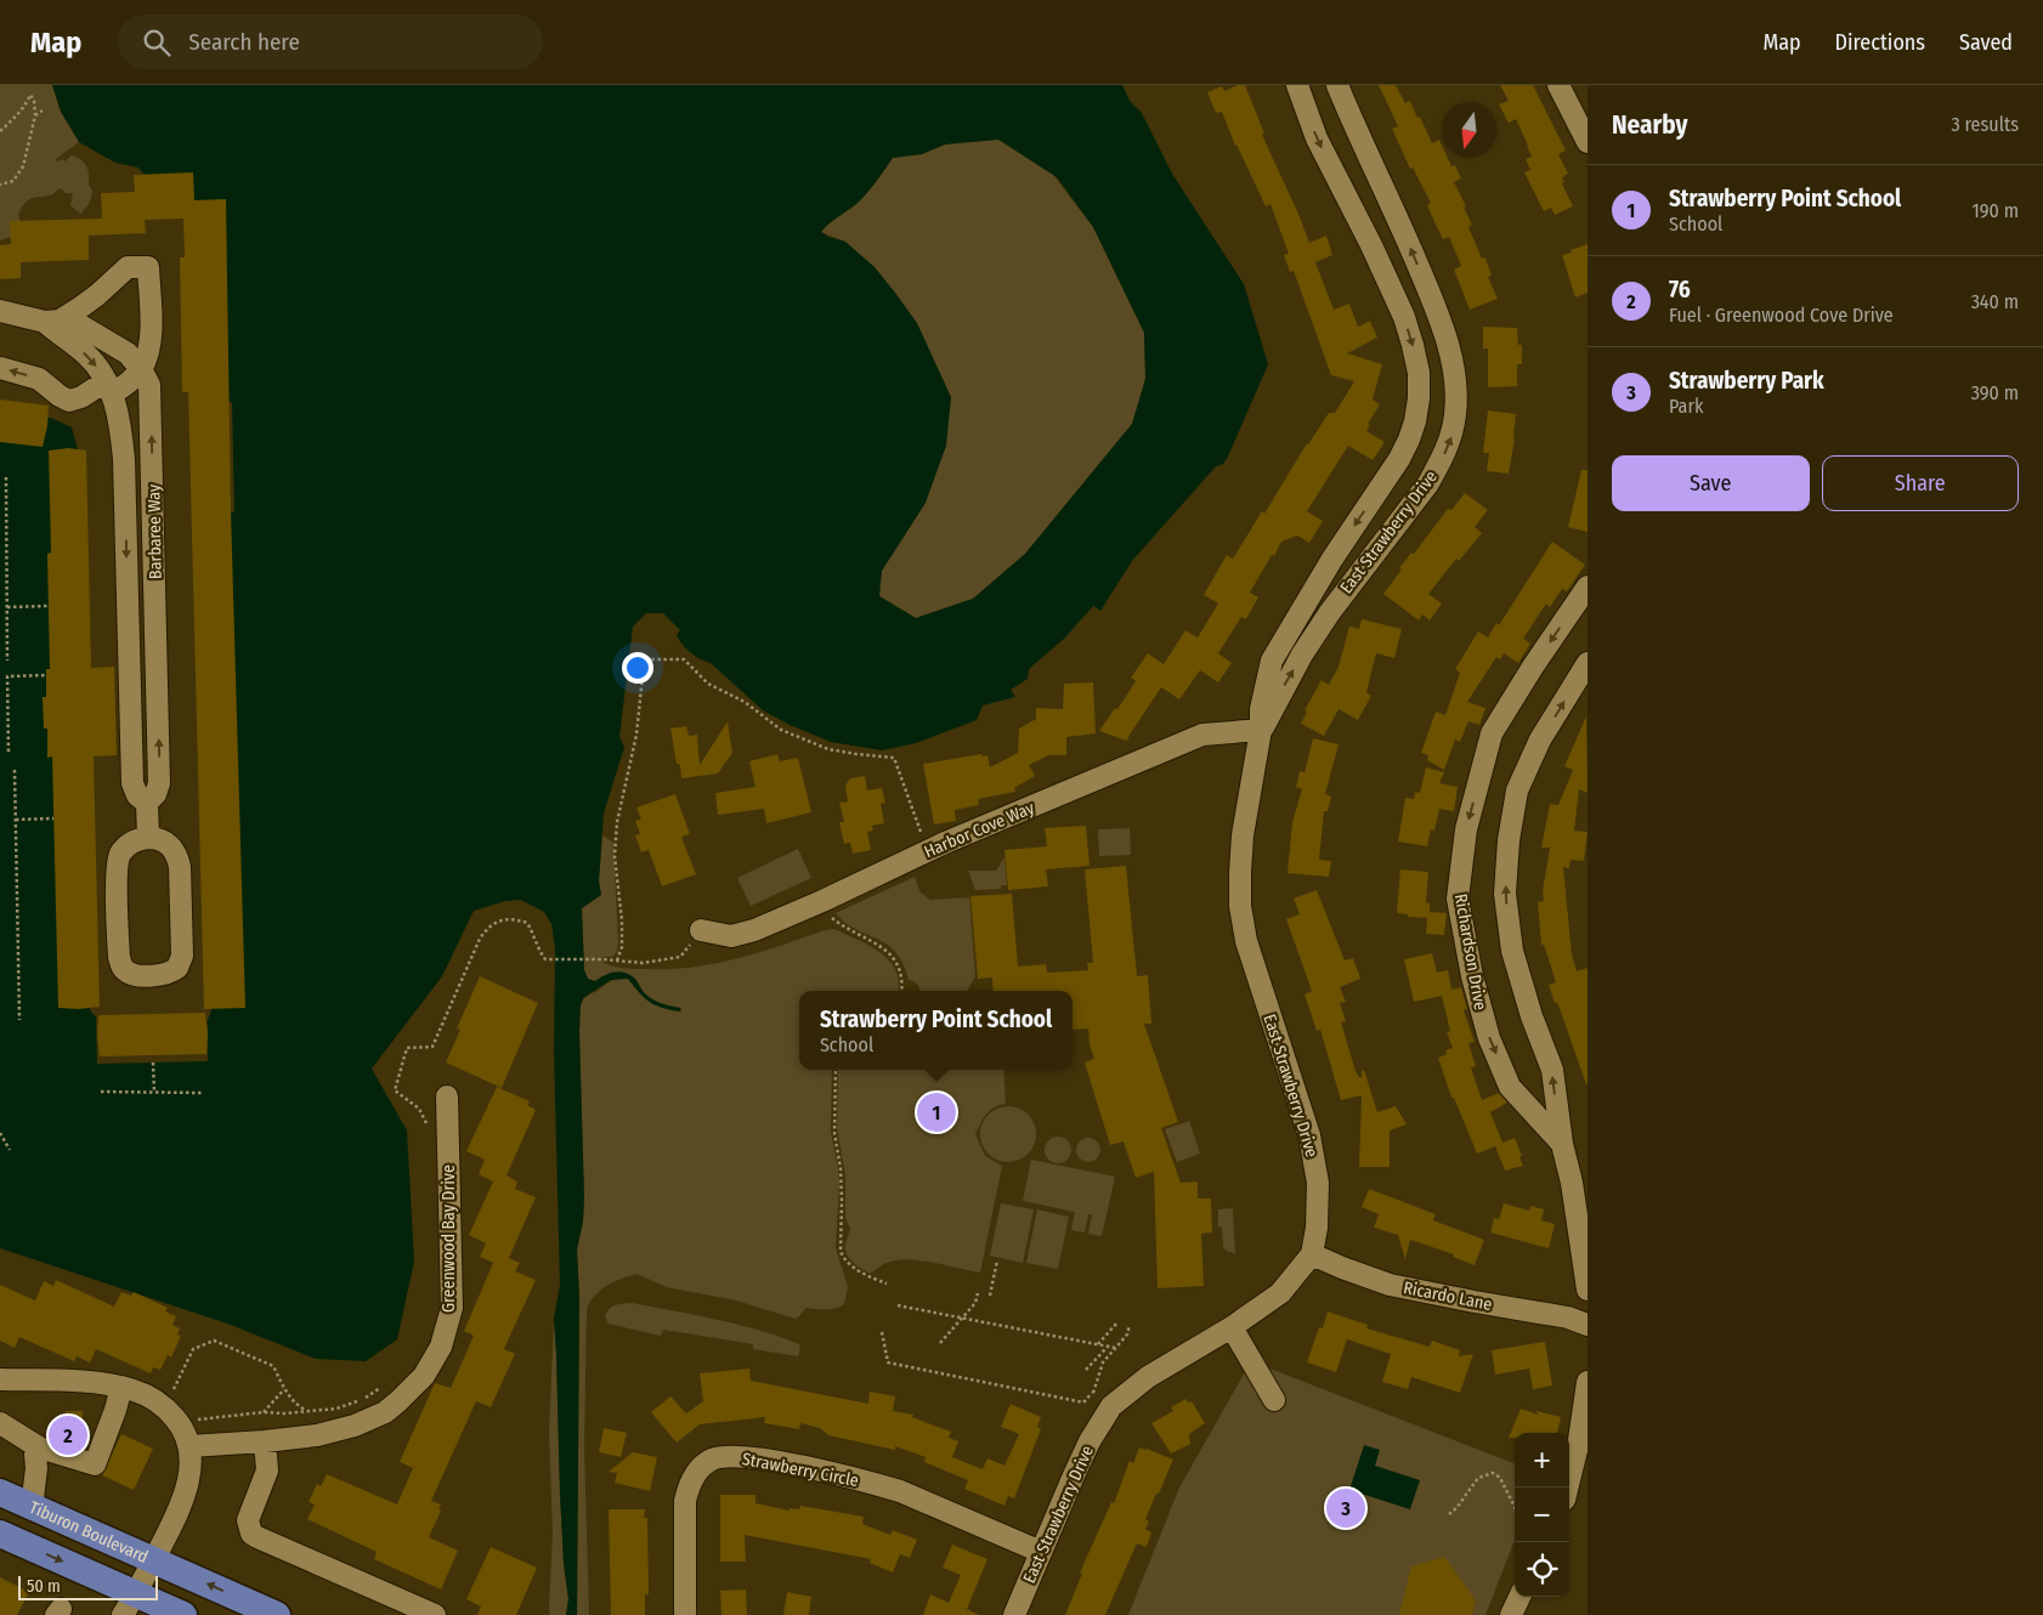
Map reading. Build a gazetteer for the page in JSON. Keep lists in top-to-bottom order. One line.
{"streets":{"main road":["Tiburon Boulevard"],"street":["Barbaree Way","East Strawberry Drive","Harbor Cove Way","Richardson Drive","Greenwood Bay Drive","Ricardo Lane","Strawberry Circle"]},"crossings":[["East Strawberry Drive","Harbor Cove Way"],["East Strawberry Drive","Ricardo Lane"],["East Strawberry Drive","Strawberry Circle"]],"scale_bar":"50 m","north":"bottom","page":{"header":"Map","search":"Search here","nav":["Map","Directions","Saved"],"heading":["Nearby","3 results"],"list":[{"mark":"1","name":"Strawberry Point School","note":"School","value":"190 m"},{"mark":"2","name":"76","note":"Fuel · Greenwood Cove Drive","value":"340 m"},{"mark":"3","name":"Strawberry Park","note":"Park","value":"390 m"}],"buttons":["Save","Share"],"popup":["Strawberry Point School","School"],"pins":["1","2","3"],"map_buttons":["+","−"],"scale":"50 m"}}
